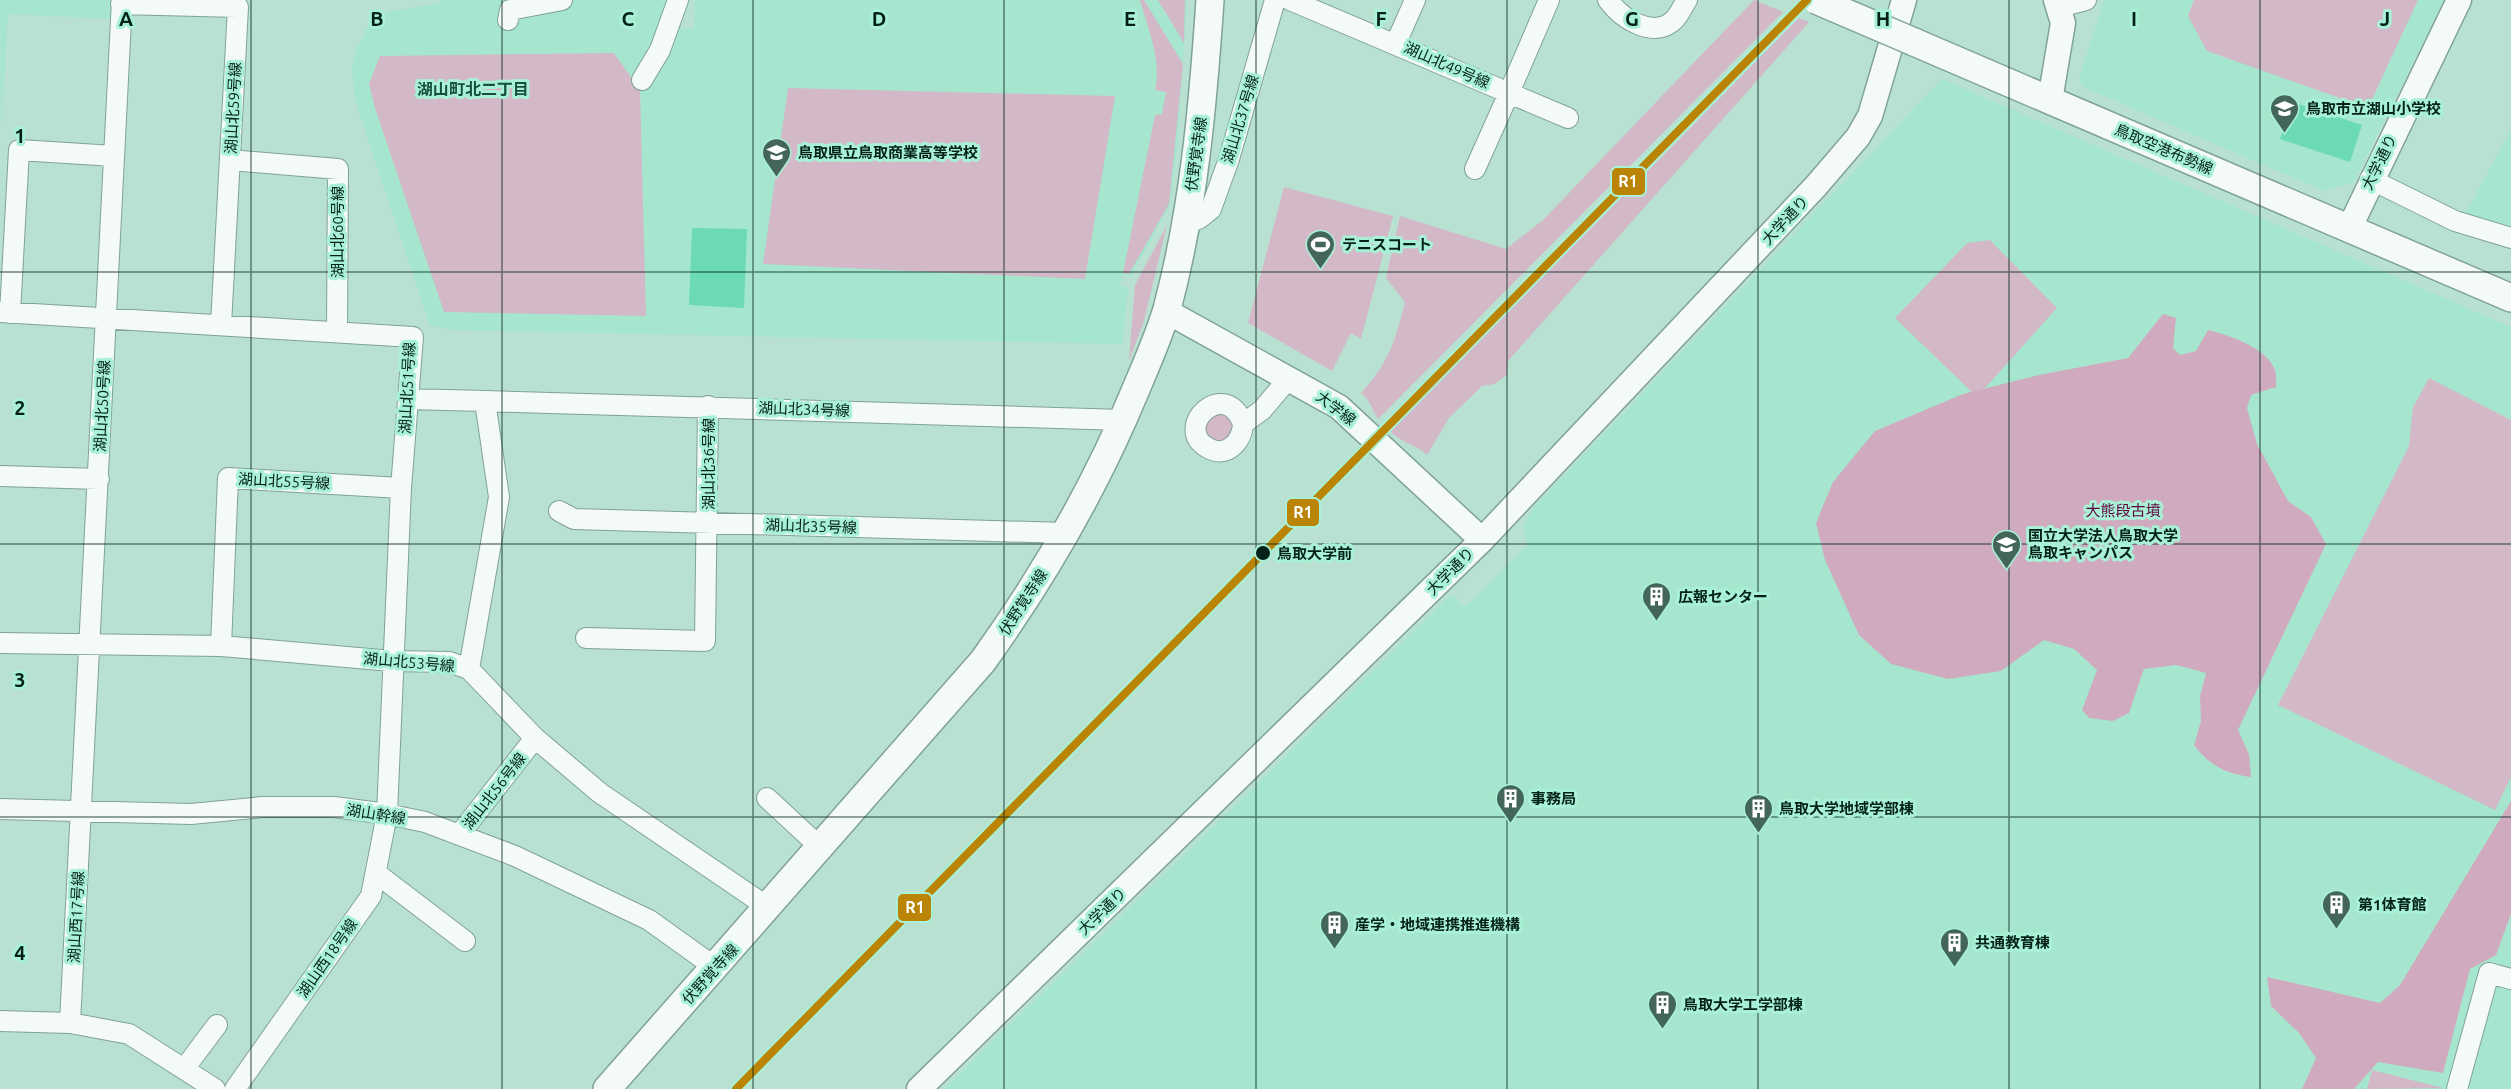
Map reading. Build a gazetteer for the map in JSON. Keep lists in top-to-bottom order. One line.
{"streets":{"main road":["鳥取空港布勢線","伏野覚寺線"],"street":["湖山北49号線","湖山北59号線","湖山北37号線","大学通り","湖山北60号線","湖山北51号線","湖山北50号線","大学線","湖山北34号線","湖山北36号線","湖山北55号線","湖山北35号線","湖山北53号線","湖山北56号線","湖山幹線","湖山西17号線","湖山西18号線"]},"crossings":[["湖山北59号線","湖山北60号線"],["湖山北59号線","湖山北51号線"],["湖山北59号線","湖山北50号線"],["湖山北37号線","伏野覚寺線"],["鳥取空港布勢線","大学通り"],["伏野覚寺線","大学線"],["伏野覚寺線","湖山北34号線"],["伏野覚寺線","湖山北35号線"],["伏野覚寺線","湖山幹線"],["大学通り","大学線"],["湖山北60号線","湖山北51号線"],["湖山北51号線","湖山北50号線"],["湖山北51号線","湖山北55号線"],["湖山北51号線","湖山北53号線"],["湖山北51号線","湖山幹線"],["湖山北51号線","湖山西18号線"],["湖山北50号線","湖山北53号線"],["湖山北50号線","湖山幹線"],["湖山北50号線","湖山西17号線"],["湖山北34号線","湖山北36号線"],["湖山北34号線","湖山北53号線"],["湖山北36号線","湖山北35号線"],["湖山北55号線","湖山北53号線"],["湖山北53号線","湖山北56号線"],["湖山北56号線","湖山幹線"],["湖山幹線","湖山西17号線"],["湖山幹線","湖山西18号線"]],"districts":["湖山町北二丁目"],"parks":["大熊段古墳"],"places":{"school or university":["鳥取市立湖山小学校","鳥取県立鳥取商業高等学校","国立大学法人鳥取大学 鳥取キャンパス"],"sports":["テニスコート"],"other":["鳥取大学前"],"building":["広報センター","事務局","鳥取大学地域学部棟","第1体育館","産学・地域連携推進機構","共通教育棟","鳥取大学工学部棟"]},"lines":["transit line R1"],"grid":{"columns":["A","B","C","D","E","F","G","H","I","J"],"rows":["1","2","3","4"]}}
